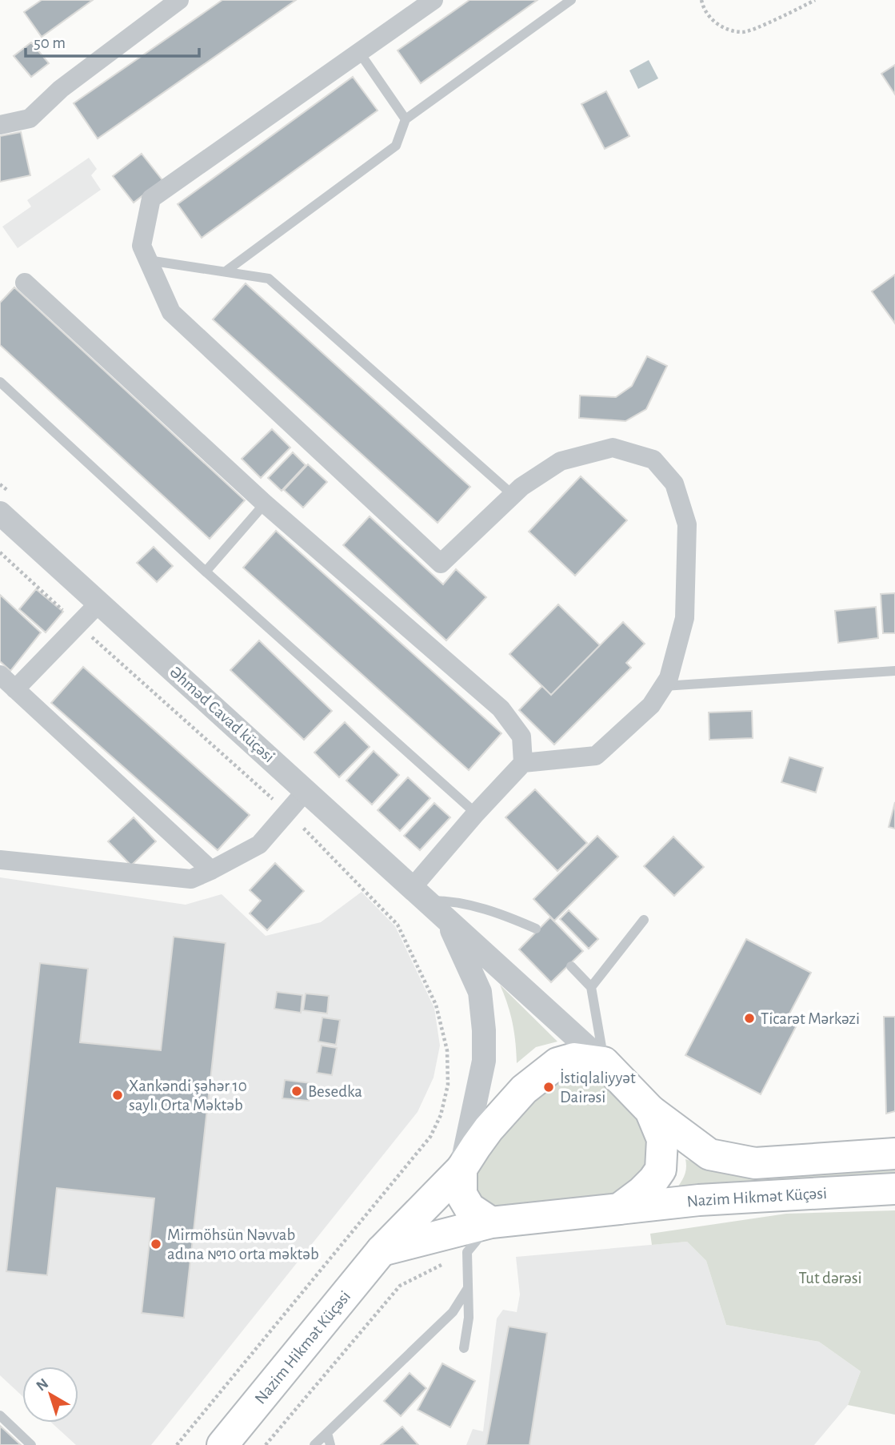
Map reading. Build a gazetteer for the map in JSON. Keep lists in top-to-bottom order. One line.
{"streets":{"main road":["Nazim Hikmət Küçəsi"],"street":["Əhməd Cavad küçəsi"]},"crossings":[["Əhməd Cavad küçəsi","Nazim Hikmət Küçəsi"]],"parks":["Tut dərəsi"],"places":["Ticarət Mərkəzi","İstiqlaliyyət Dairəsi","Besedka","Xankəndi şəhər 10 saylı Orta Məktəb","Mirmöhsün Nəvvab adına №10 orta məktəb"],"scale_bar":"50 m","north":"top left"}
